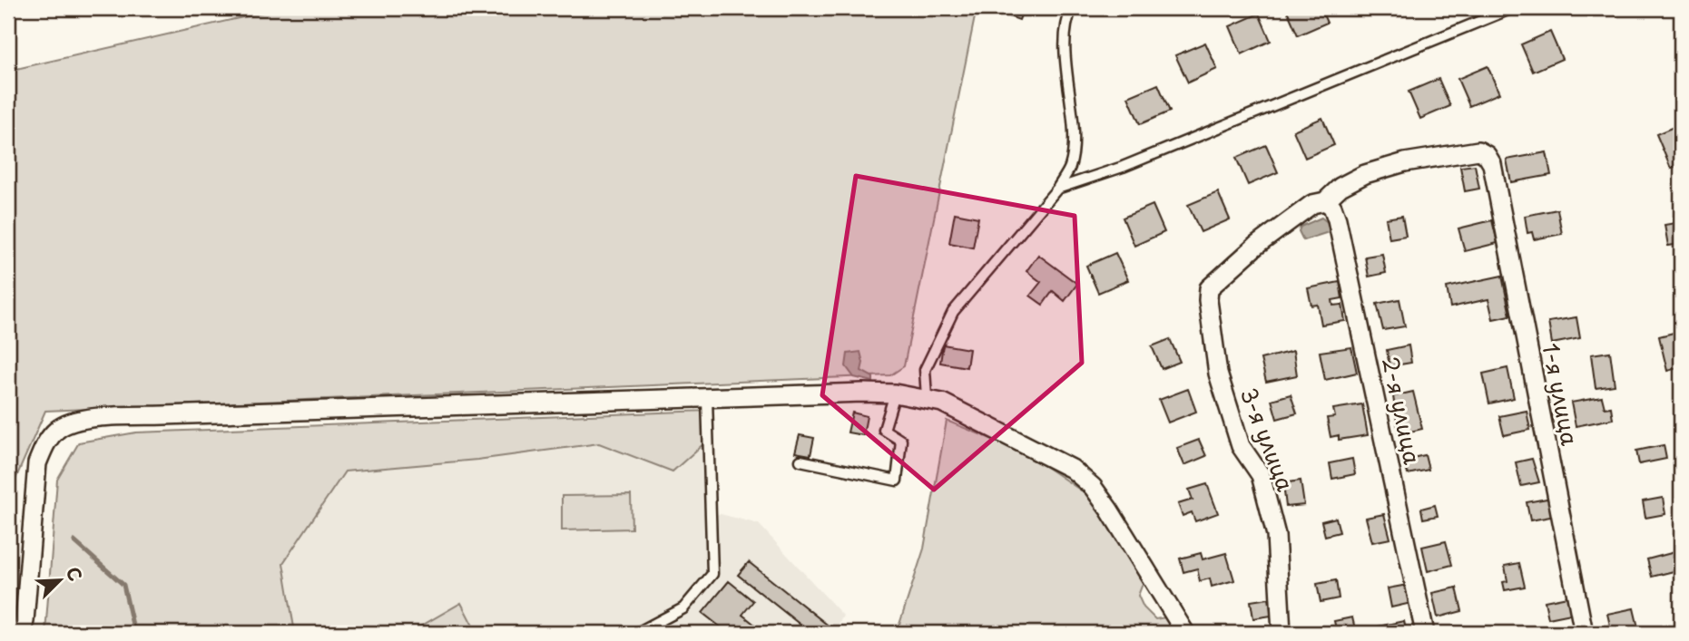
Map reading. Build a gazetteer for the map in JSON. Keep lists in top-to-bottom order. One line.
{"streets":{"street":["1-я улица","2-я улица","3-я улица"]},"crossings":[["1-я улица","2-я улица"],["1-я улица","3-я улица"],["2-я улица","3-я улица"]],"north":"top right"}
